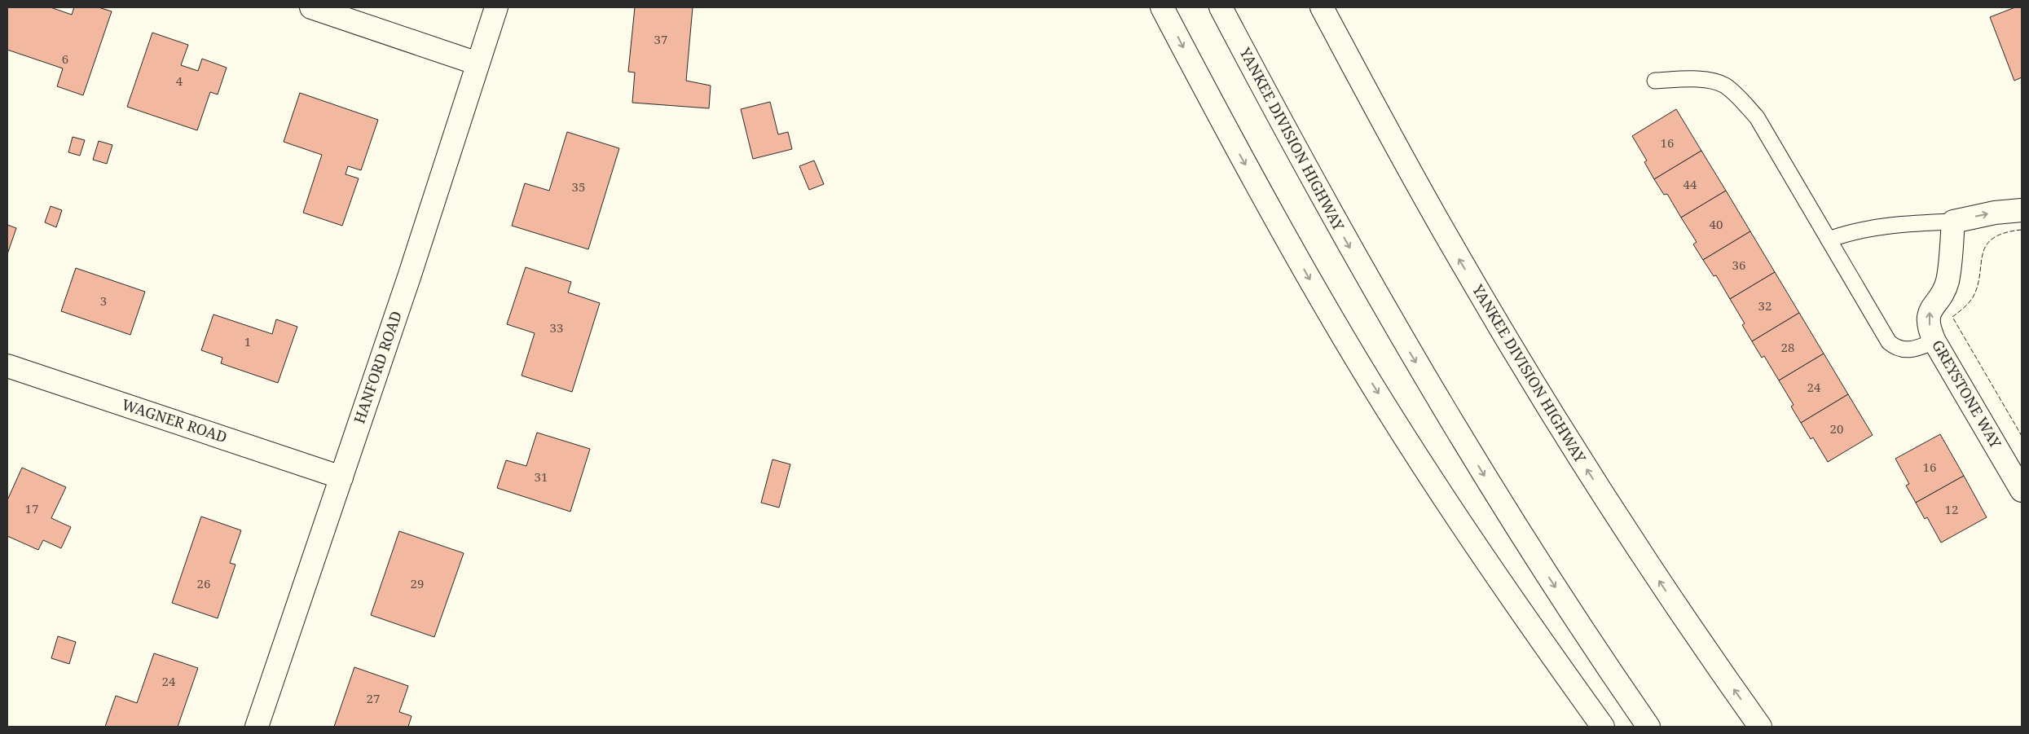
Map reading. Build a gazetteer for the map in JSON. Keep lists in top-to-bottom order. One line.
{"streets":{"main road":["YANKEE DIVISION HIGHWAY","HANFORD ROAD","GREYSTONE WAY","WAGNER ROAD"]},"crossings":[["HANFORD ROAD","WAGNER ROAD"]],"one_way":["GREYSTONE WAY"],"house_numbers":["37","6","4","16","44","35","40","36","3","32","33","1","28","24","20","16","31","17","12","26","29","24","27"]}
